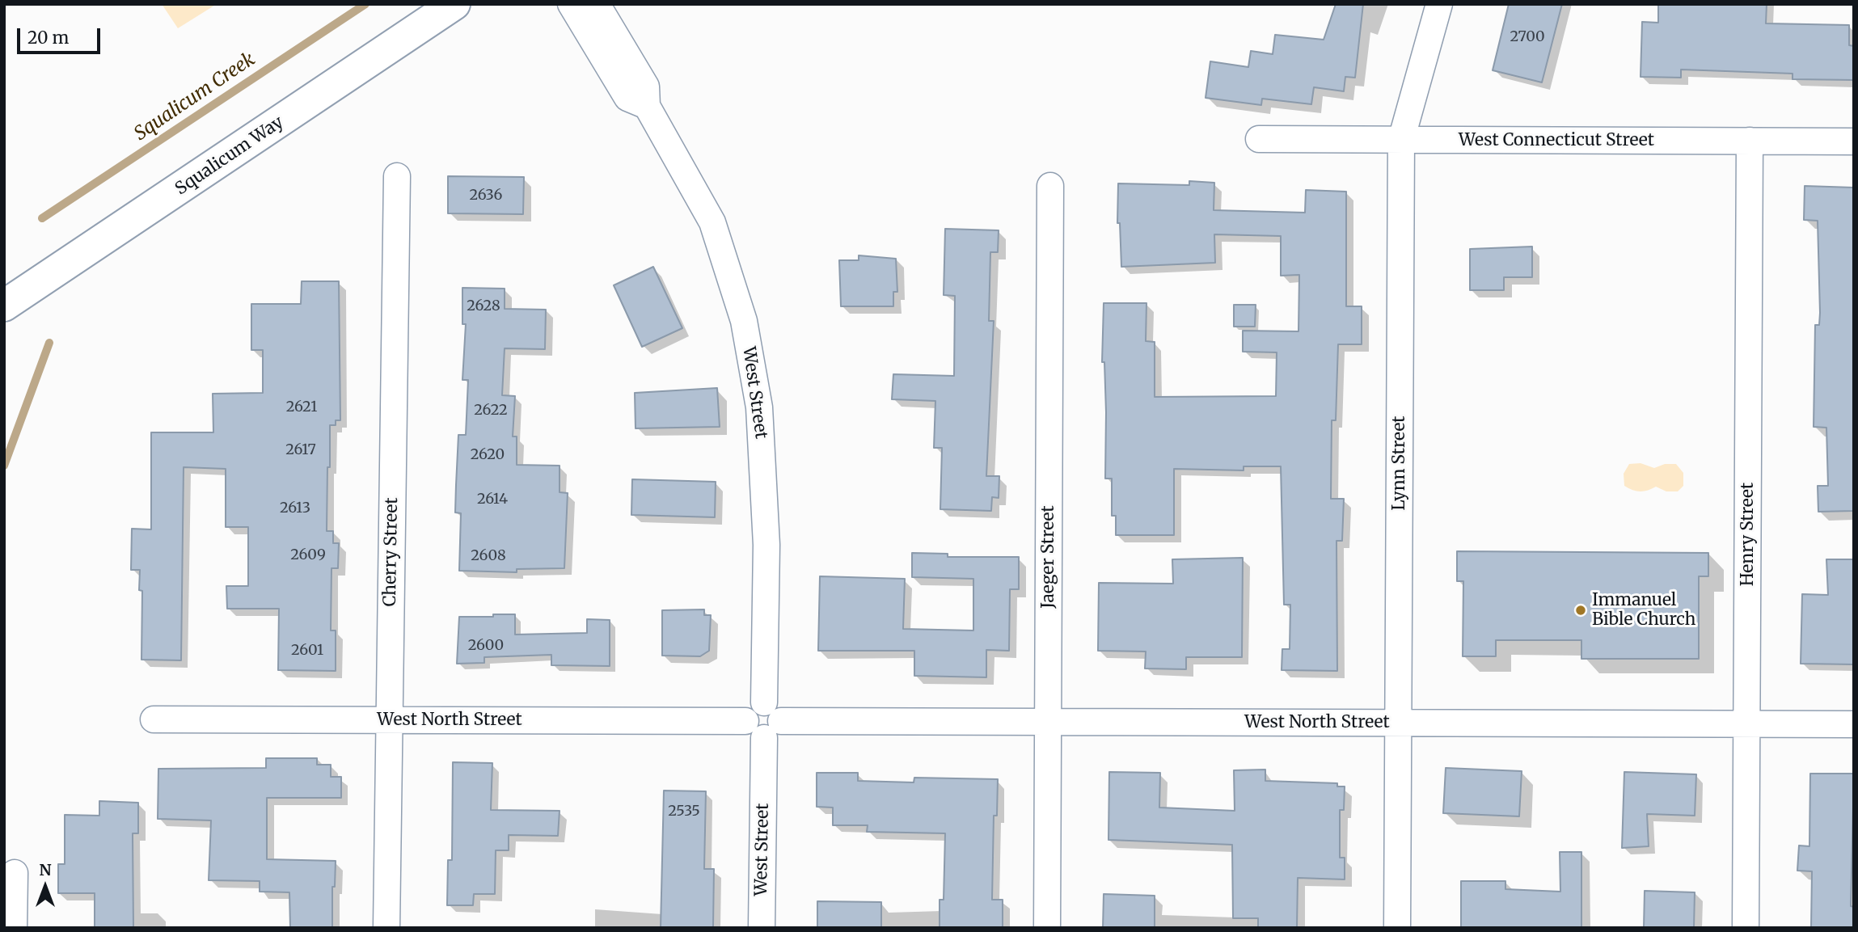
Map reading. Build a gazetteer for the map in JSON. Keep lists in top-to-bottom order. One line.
{"streets":{"street":["West Connecticut Street","Squalicum Way","West Street","Lynn Street","Henry Street","Cherry Street","Jaeger Street","West North Street"]},"crossings":[["West Connecticut Street","Lynn Street"],["West Connecticut Street","Henry Street"],["West Street","West North Street"],["Lynn Street","West North Street"],["Henry Street","West North Street"],["Cherry Street","West North Street"],["Jaeger Street","West North Street"]],"water":["Squalicum Creek"],"places":["Immanuel Bible Church"],"house_numbers":["2700","2636","2628","2621","2622","2617","2620","2614","2613","2609","2608","2600","2601","2535"],"scale_bar":"20 m","north":"top"}
